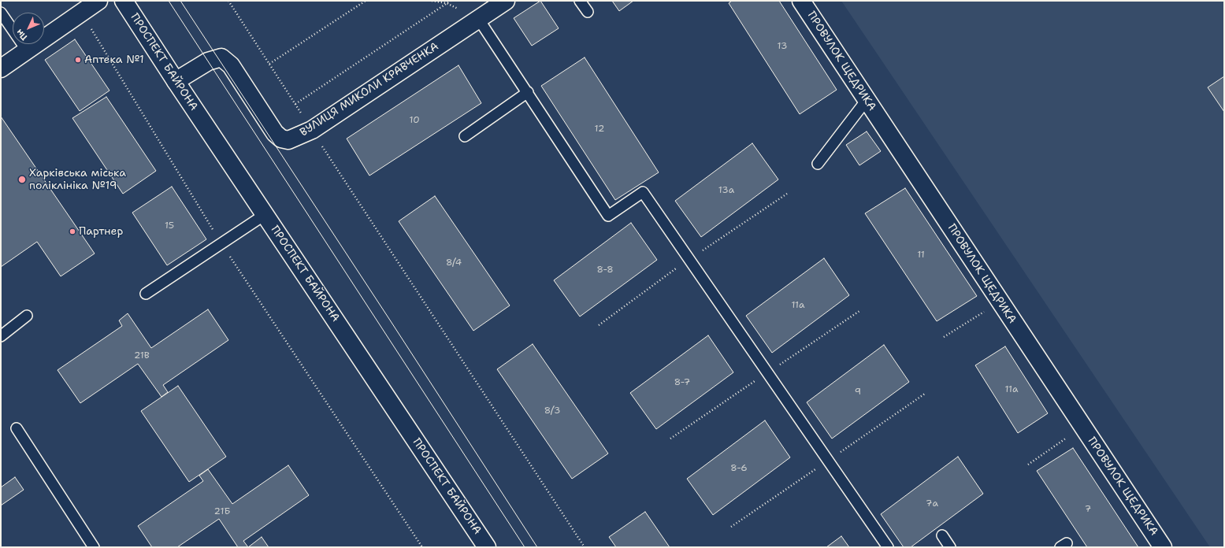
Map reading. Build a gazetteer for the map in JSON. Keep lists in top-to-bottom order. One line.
{"streets":{"street":["ПРОВУЛОК ЩЕДРИКА","ПРОСПЕКТ БАЙРОНА","ВУЛИЦЯ МИКОЛИ КРАВЧЕНКА"]},"crossings":[["ПРОСПЕКТ БАЙРОНА","ВУЛИЦЯ МИКОЛИ КРАВЧЕНКА"]],"places":["Аптека №1","Харківська міська поліклініка №19","Партнер"],"house_numbers":["13","10","12","13а","15","11","8/4","8-8","11а","21В","8-7","11а","9","8/3","8-6","7а","7","21Б"],"north":"bottom left"}
